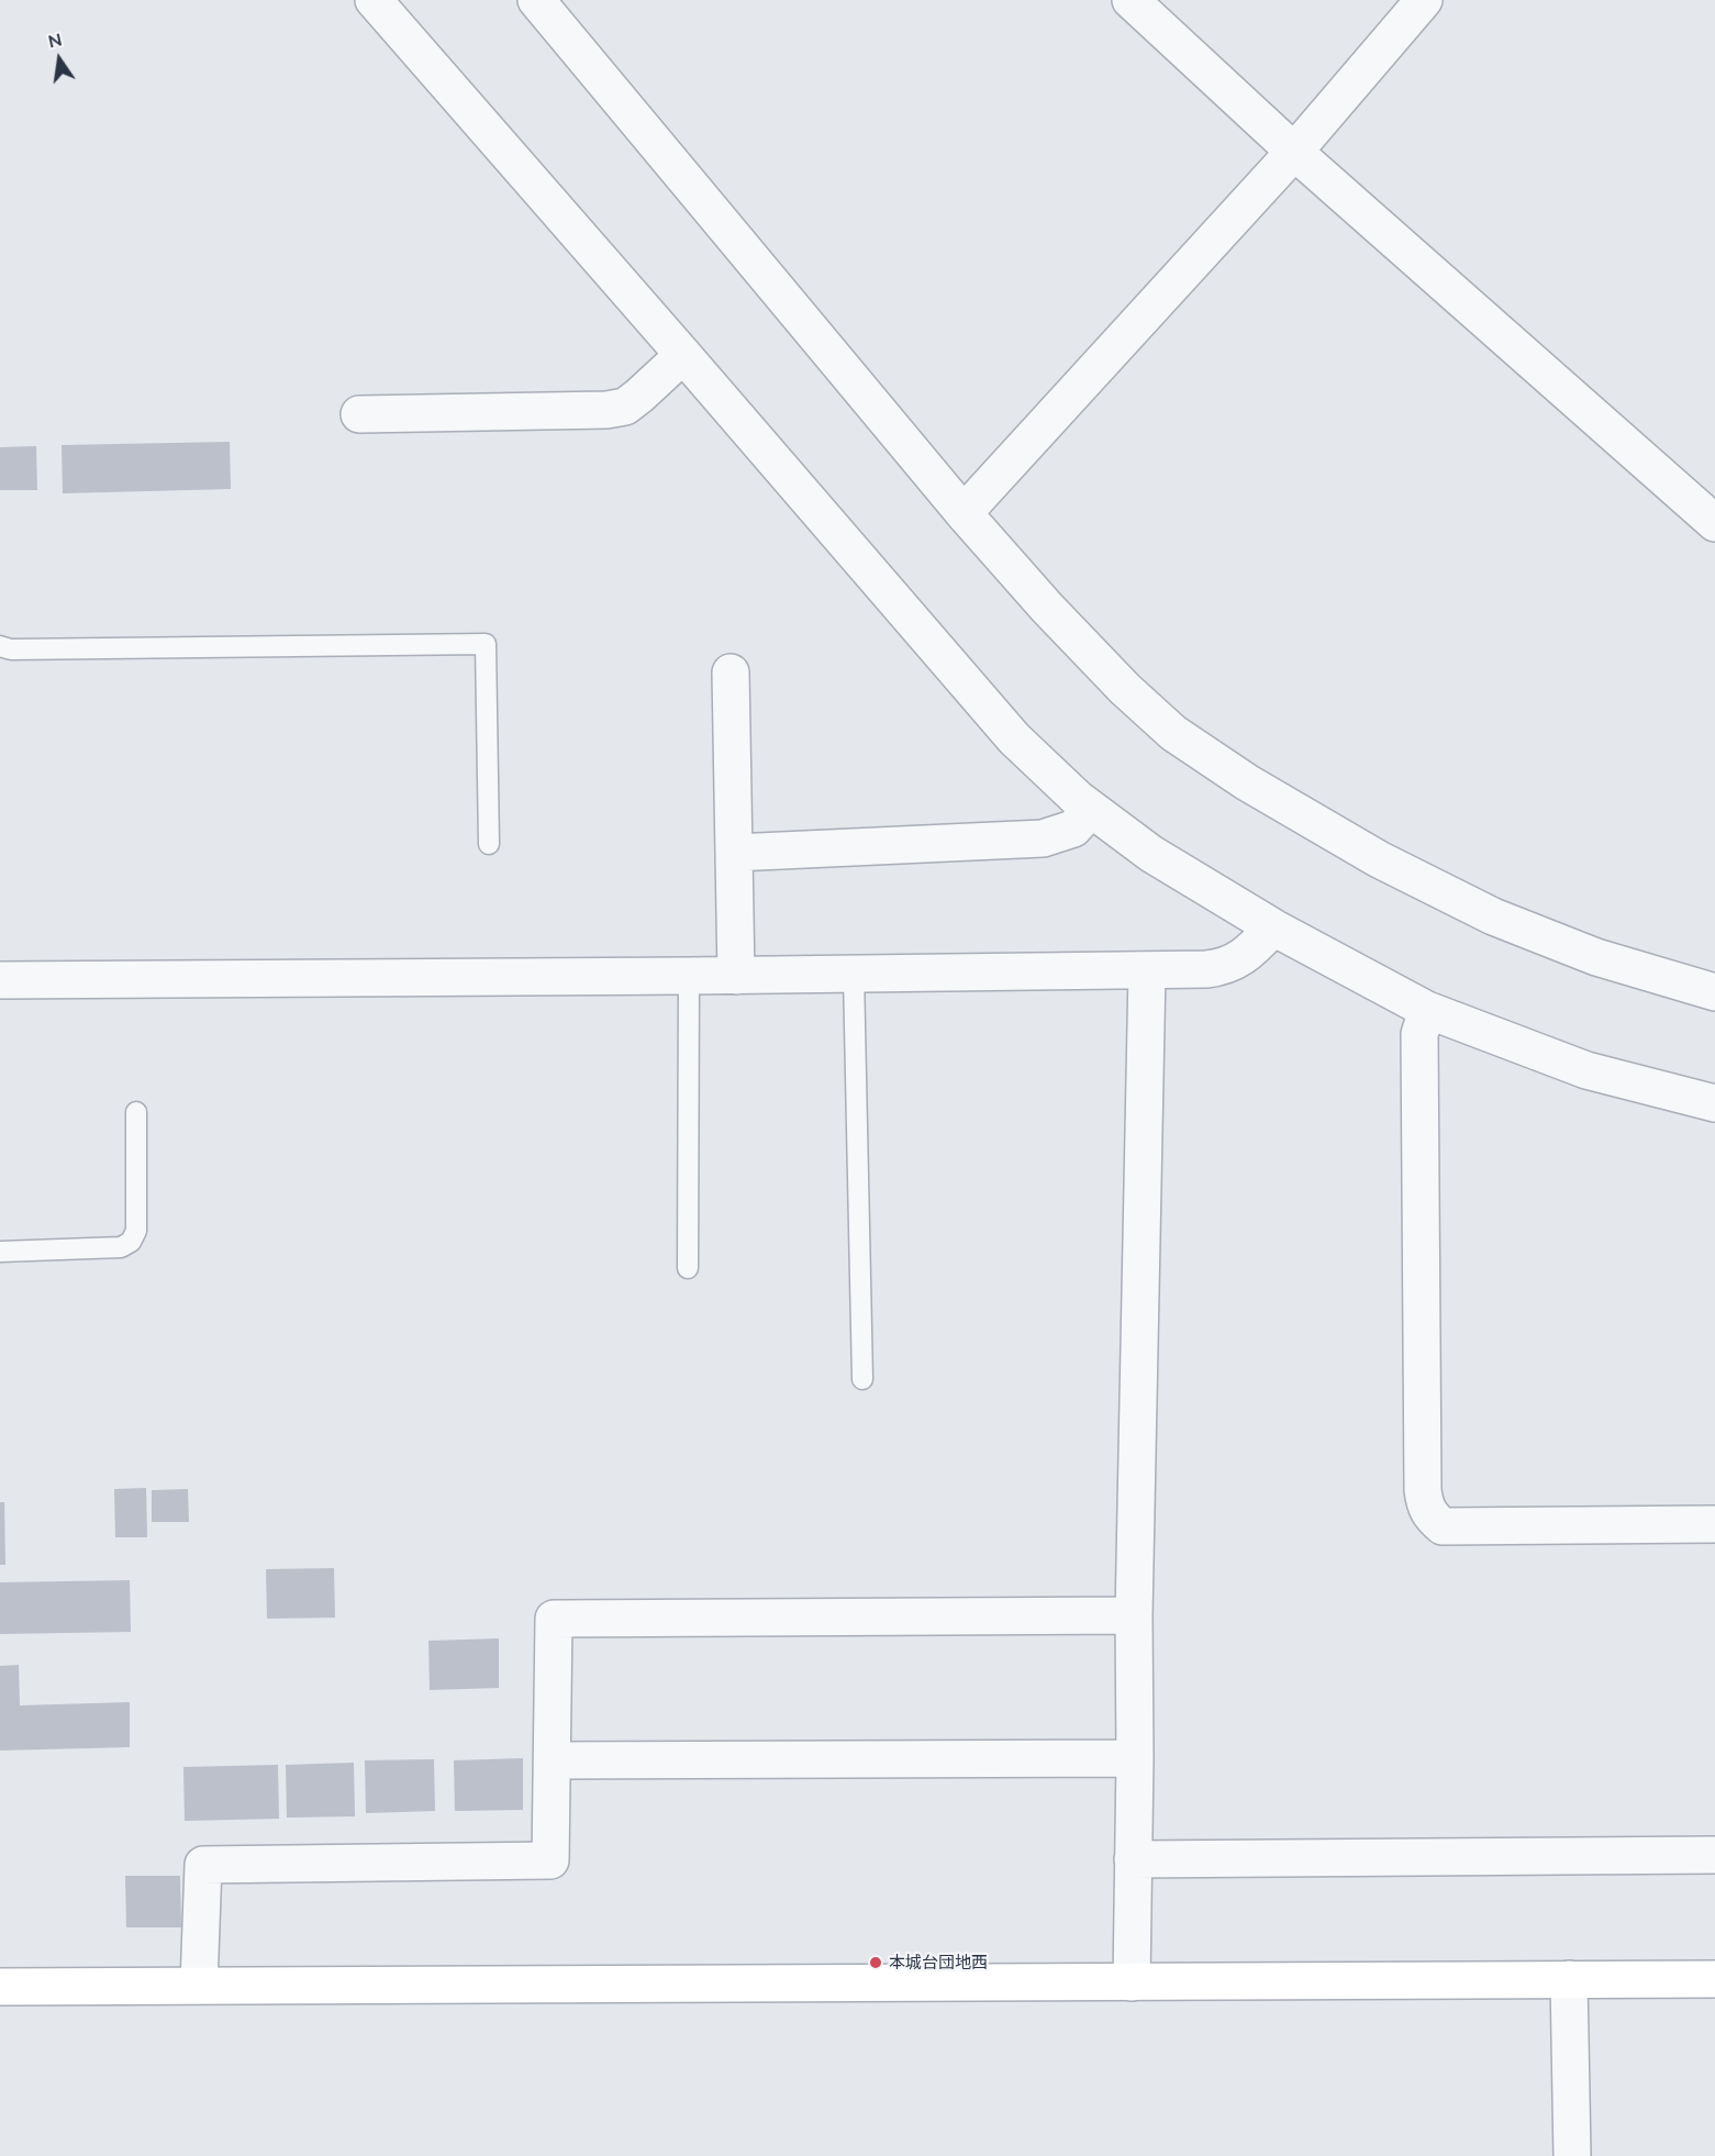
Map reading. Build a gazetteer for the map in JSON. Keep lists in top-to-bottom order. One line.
{"places":["本城台団地西"],"north":"top"}
